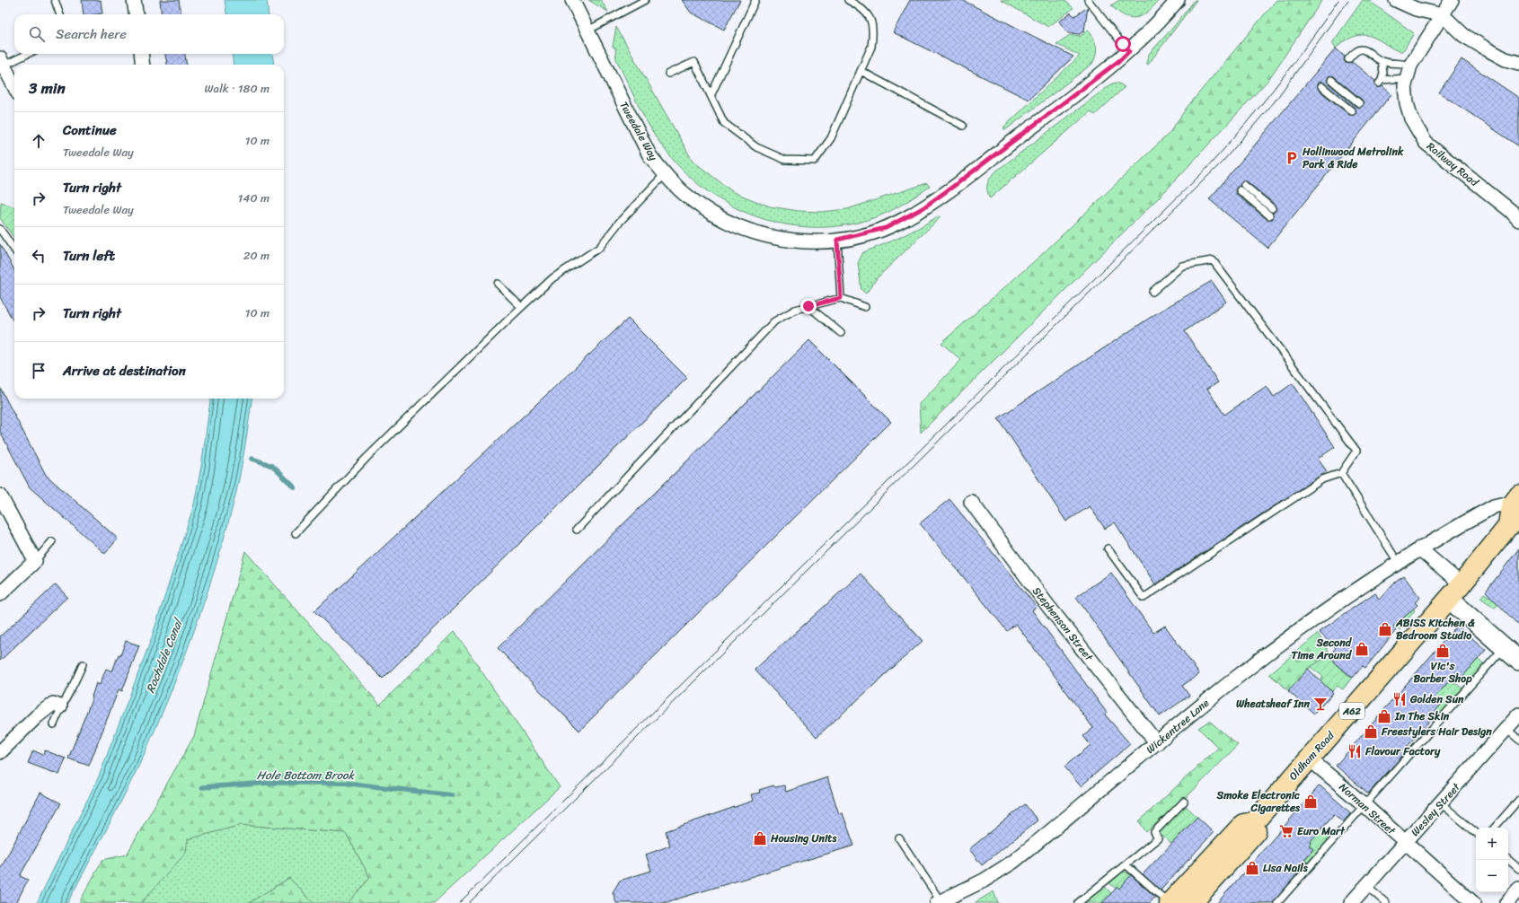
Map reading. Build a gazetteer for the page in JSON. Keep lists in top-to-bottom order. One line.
{"streets":{"highway":["A62","Oldham Road"],"street":["Tweedale Way","Railway Road","Stephenson Street","Wickentree Lane","Norman Street","Wesley Street"]},"crossings":[["Stephenson Street","Wickentree Lane"],["Wickentree Lane","Oldham Road"],["Oldham Road","Norman Street"],["Norman Street","Wesley Street"]],"water":["Rochdale Canal","Hole Bottom Brook"],"places":{"parking":["Hollinwood Metrolink Park & Ride"],"shop":["ABISS Kitchen & Bedroom Studio","Second Time Around","Vic's Barber Shop","In The Skin","Freestylers Hair Design","Smoke Electronic Cigarettes","Housing Units","Lisa Nails"],"restaurant":["Golden Sun","Flavour Factory"],"bar":["Wheatsheaf Inn"],"supermarket":["Euro Mart"]},"page":{"search":"Search here","heading":["3 min","Walk · 180 m"],"list":[["Continue","Tweedale Way","10 m"],["Turn right","Tweedale Way","140 m"],["Turn left","20 m"],["Turn right","10 m"],"Arrive at destination"],"map_buttons":["+","−"]}}
